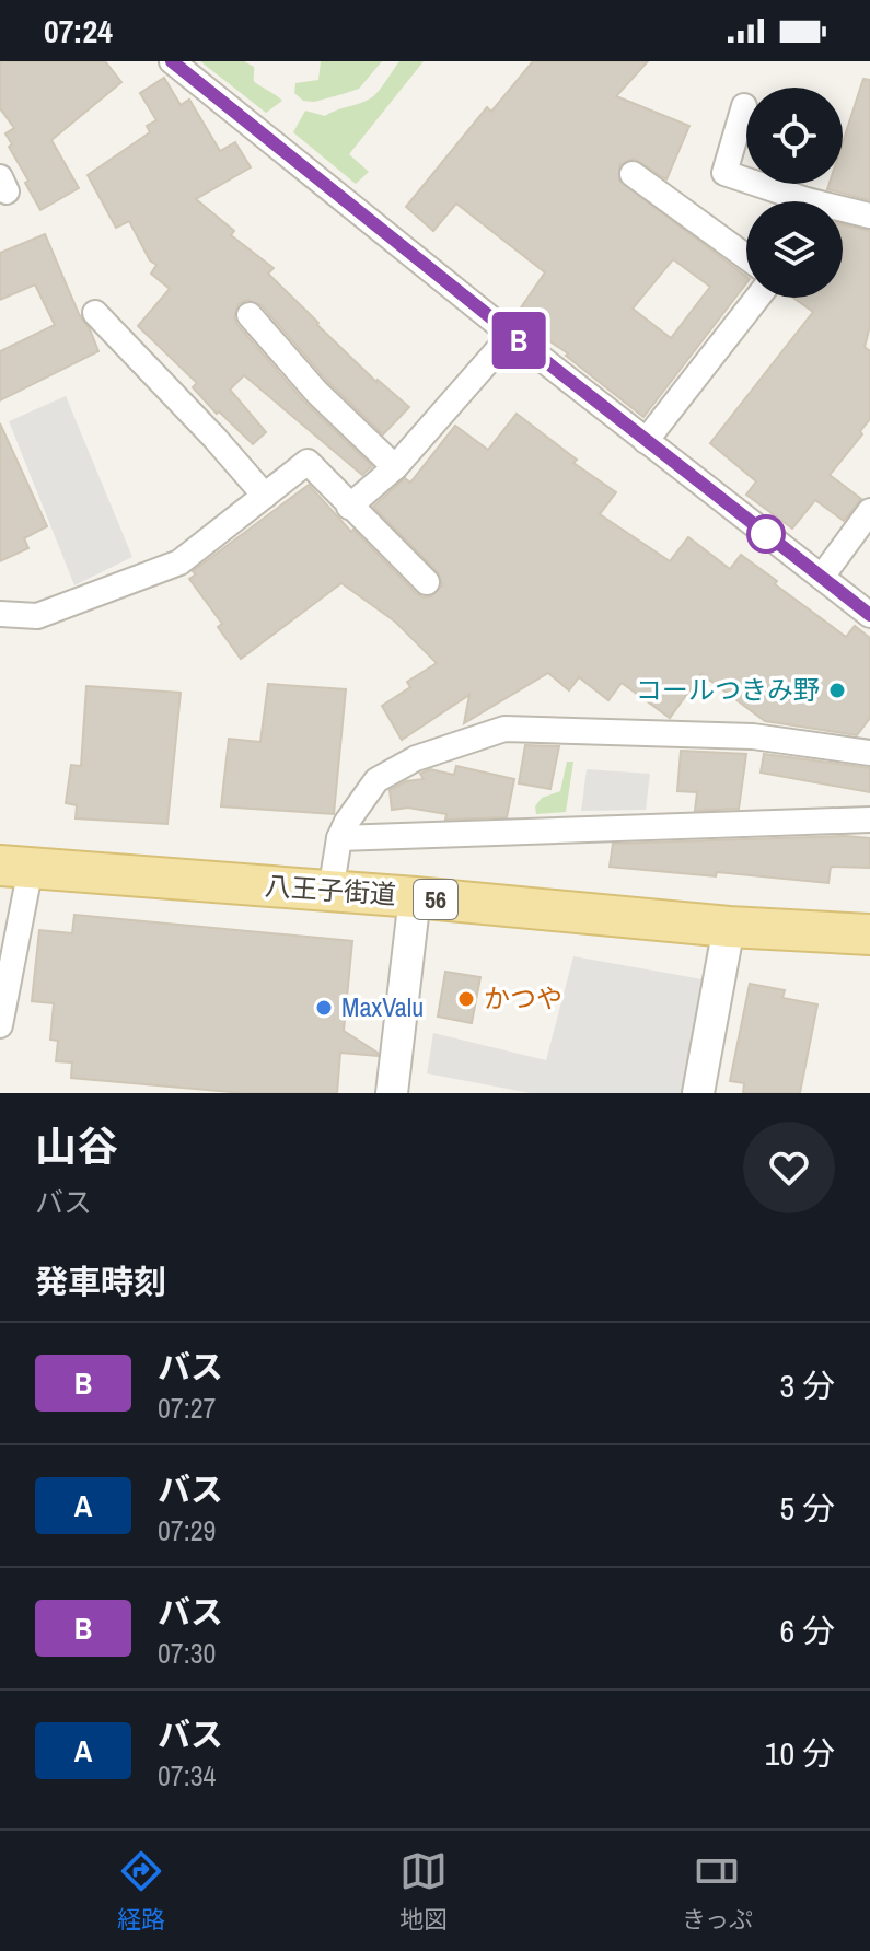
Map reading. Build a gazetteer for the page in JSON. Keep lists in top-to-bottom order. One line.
{"streets":{"main road":["八王子街道","56"]},"places":["コールつきみ野","かつや","MaxValu"],"lines":["bus line B"],"page":{"status":"07:24","on_map":"B","heading":[["山谷","バス"],"発車時刻"],"list":[{"mark":"B","name":"バス","note":"07:27","value":"3 分"},{"mark":"A","name":"バス","note":"07:29","value":"5 分"},{"mark":"B","name":"バス","note":"07:30","value":"6 分"},{"mark":"A","name":"バス","note":"07:34","value":"10 分"}],"tabs":["経路","地図","きっぷ"]}}
